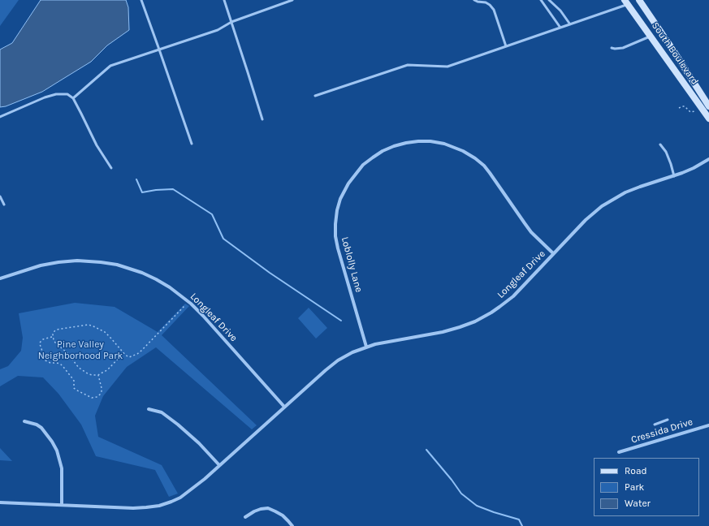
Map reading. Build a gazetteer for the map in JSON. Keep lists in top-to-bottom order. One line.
{"streets":{"main road":["South Boulevard"],"street":["Loblolly Lane","Longleaf Drive","Cressida Drive"]},"crossings":[["Loblolly Lane","Longleaf Drive"]],"parks":["Pine Valley Neighborhood Park"],"legend":["Road","Park","Water"]}
